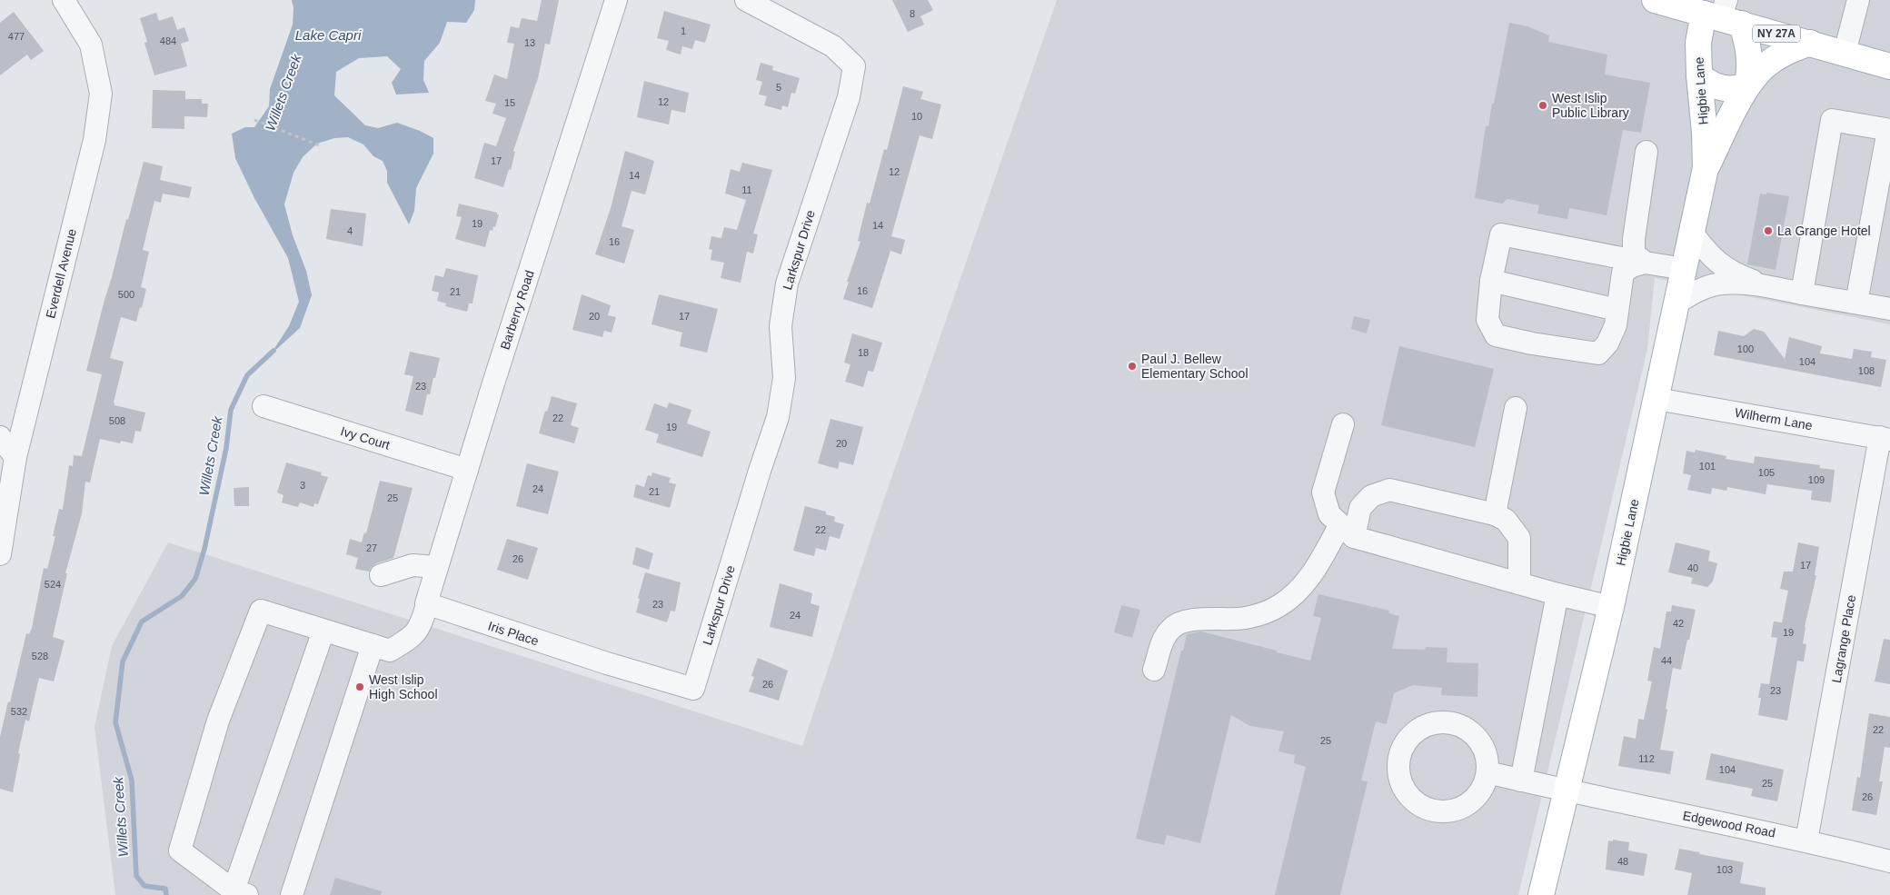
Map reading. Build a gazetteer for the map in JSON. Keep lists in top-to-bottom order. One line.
{"streets":{"main road":["NY 27A","Higbie Lane"],"street":["Larkspur Drive","Everdell Avenue","Barberry Road","Wilherm Lane","Ivy Court","Iris Place","Lagrange Place","Edgewood Road"]},"crossings":[["NY 27A","Higbie Lane"],["Higbie Lane","Wilherm Lane"],["Higbie Lane","Edgewood Road"],["Larkspur Drive","Iris Place"],["Barberry Road","Ivy Court"],["Wilherm Lane","Lagrange Place"],["Lagrange Place","Edgewood Road"]],"water":["Lake Capri","Willets Creek"],"places":["West Islip Public Library","La Grange Hotel","Paul J. Bellew Elementary School","West Islip High School"],"house_numbers":["8","1","477","484","13","5","12","15","10","17","12","14","11","19","14","4","16","16","21","500","20","17","100","18","104","108","23","22","508","19","20","101","105","109","3","24","21","25","22","27","26","17","40","524","23","24","42","19","528","44","26","23","532","22","25","112","104","25","26","48","103"]}
